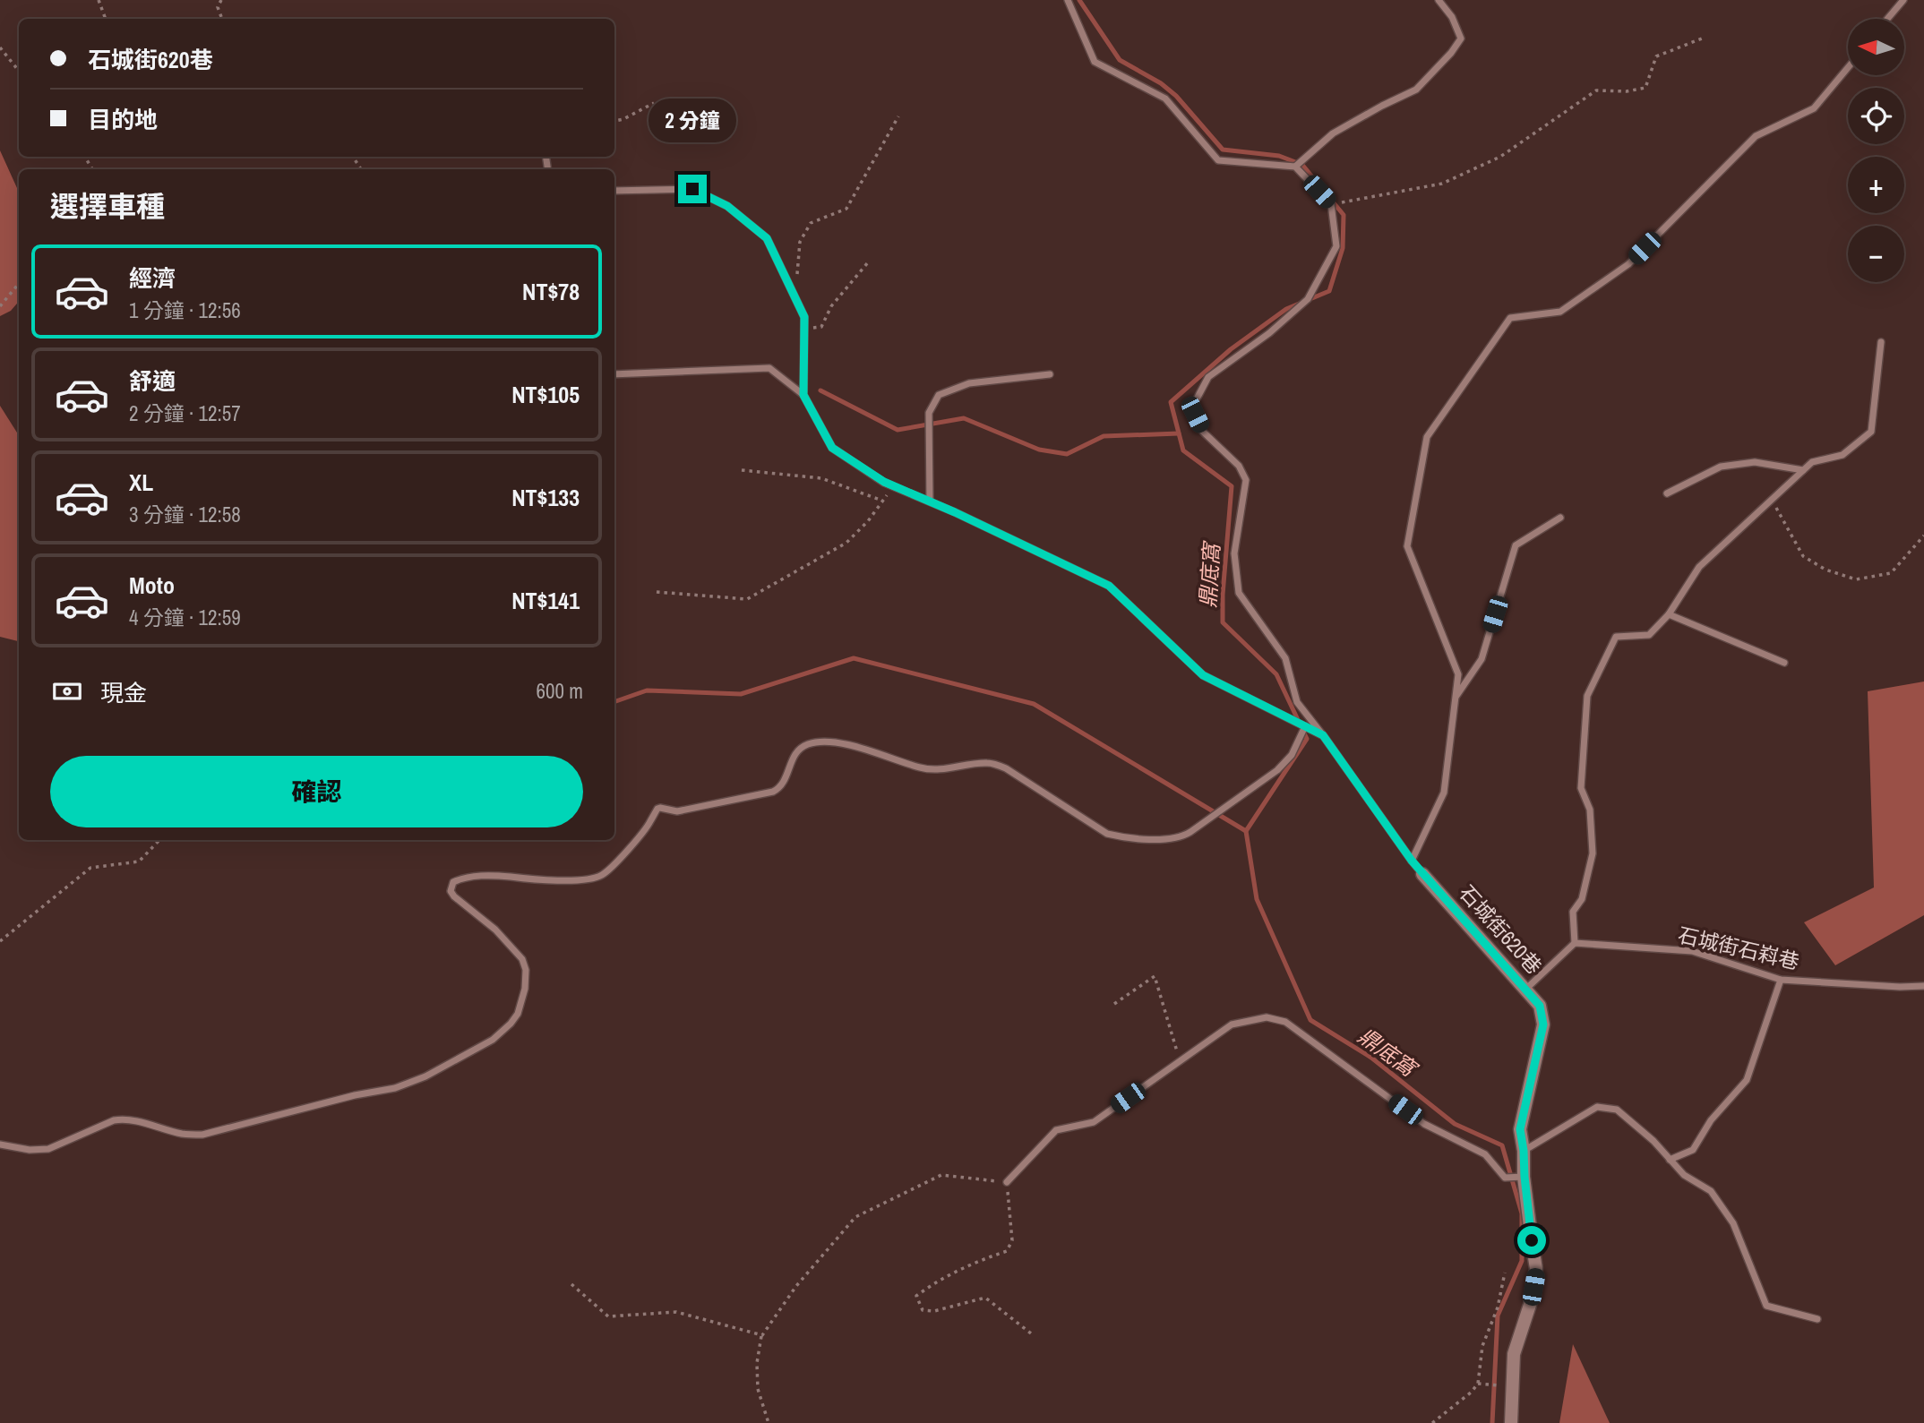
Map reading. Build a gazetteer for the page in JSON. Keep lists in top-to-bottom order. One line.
{"streets":{"street":["石城街620巷"],"lane":["石城街石嵙巷"]},"water":["鼎底窩"],"north":"left","page":{"map_buttons":["+","−"],"banner":["石城街620巷","目的地"],"bubble":"2 分鐘","heading":"選擇車種","list":[{"name":"經濟","note":"1 分鐘 · 12:56","value":"NT$78"},{"name":"舒適","note":"2 分鐘 · 12:57","value":"NT$105"},{"name":"XL","note":"3 分鐘 · 12:58","value":"NT$133"},{"name":"Moto","note":"4 分鐘 · 12:59","value":"NT$141"}],"pay":["現金","600 m"],"buttons":"確認"}}
